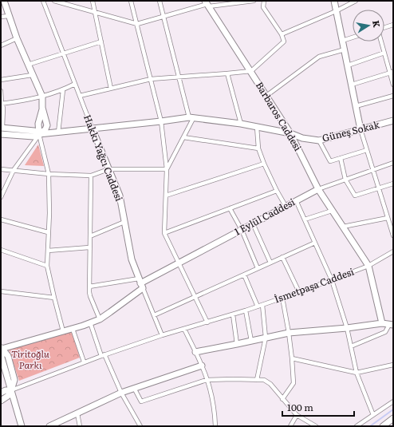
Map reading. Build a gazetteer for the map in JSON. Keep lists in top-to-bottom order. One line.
{"streets":{"main road":["Barbaros Caddesi","Güneş Sokak","Hakkı Yağcı Caddesi","1 Eylül Caddesi"],"street":["İsmetpaşa Caddesi"]},"crossings":[["Barbaros Caddesi","Güneş Sokak"],["Barbaros Caddesi","1 Eylül Caddesi"],["Barbaros Caddesi","İsmetpaşa Caddesi"],["Güneş Sokak","Hakkı Yağcı Caddesi"],["Hakkı Yağcı Caddesi","1 Eylül Caddesi"]],"parks":["Tiritoğlu Parkı"],"scale_bar":"100 m","north":"right"}
